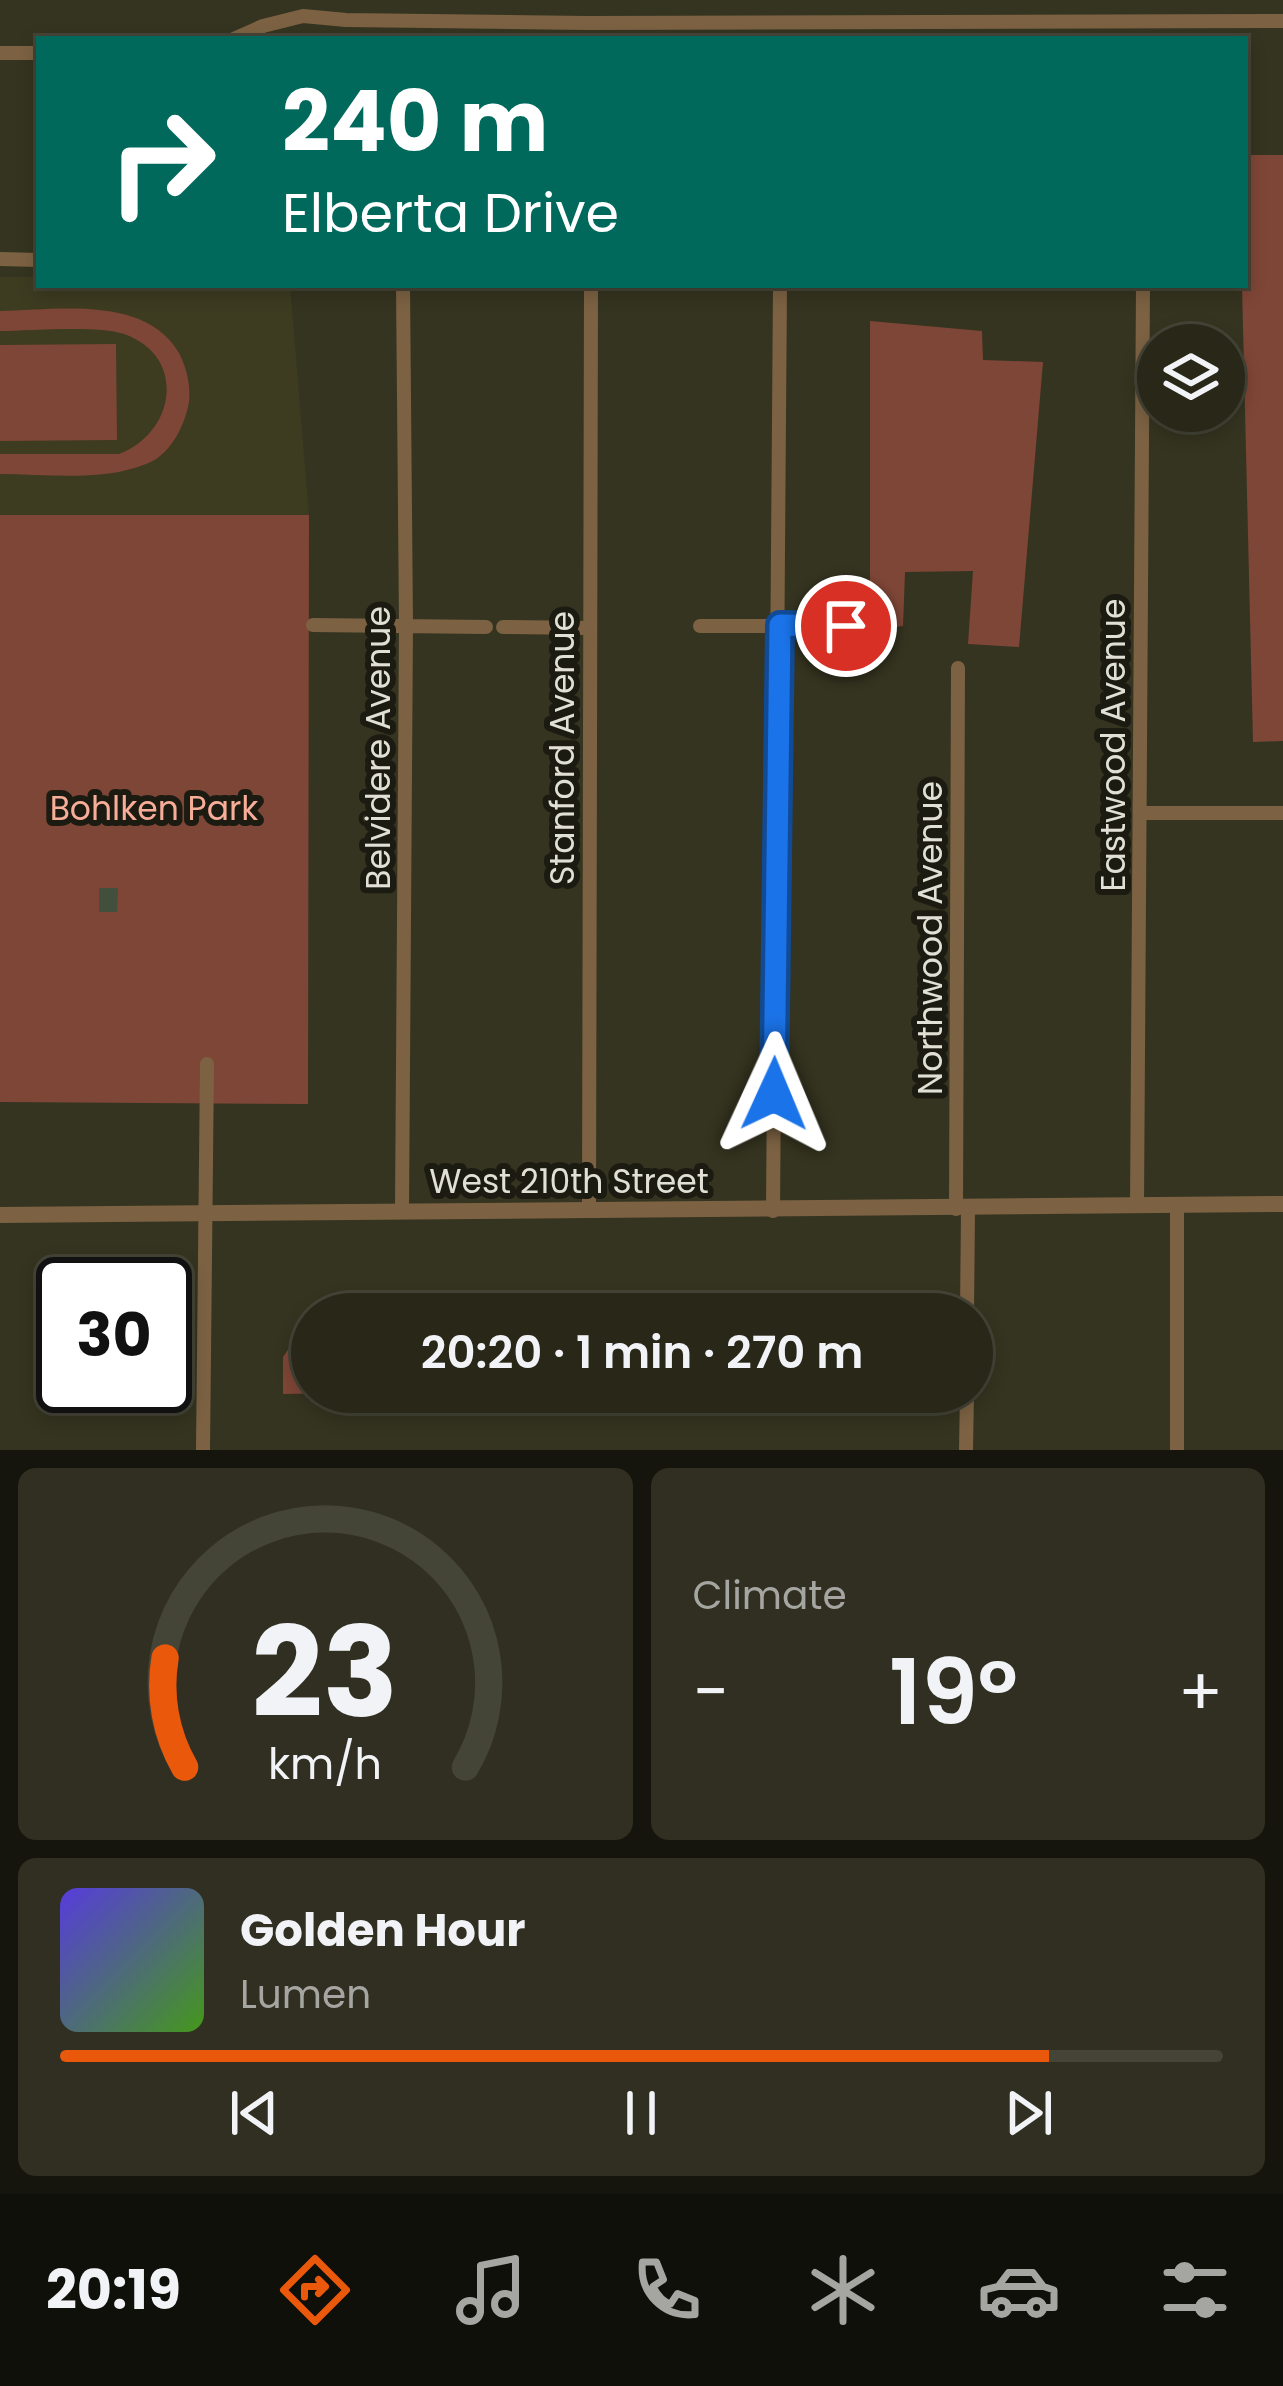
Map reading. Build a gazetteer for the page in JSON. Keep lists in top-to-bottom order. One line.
{"streets":{"street":["Eastwood Avenue","Belvidere Avenue","Stanford Avenue","Northwood Avenue","West 210th Street"]},"crossings":[["Eastwood Avenue","West 210th Street"],["Belvidere Avenue","West 210th Street"],["Stanford Avenue","West 210th Street"],["Northwood Avenue","West 210th Street"]],"parks":["Bohlken Park"],"page":{"turn":["240 m","Elberta Drive"],"limit":"30","trip":"20:20 · 1 min · 270 m","tile":"Climate","heat":["−","19°","+"],"song":["Golden Hour","Lumen"],"tabs":"20:19","gauge":["23","km/h"]}}
